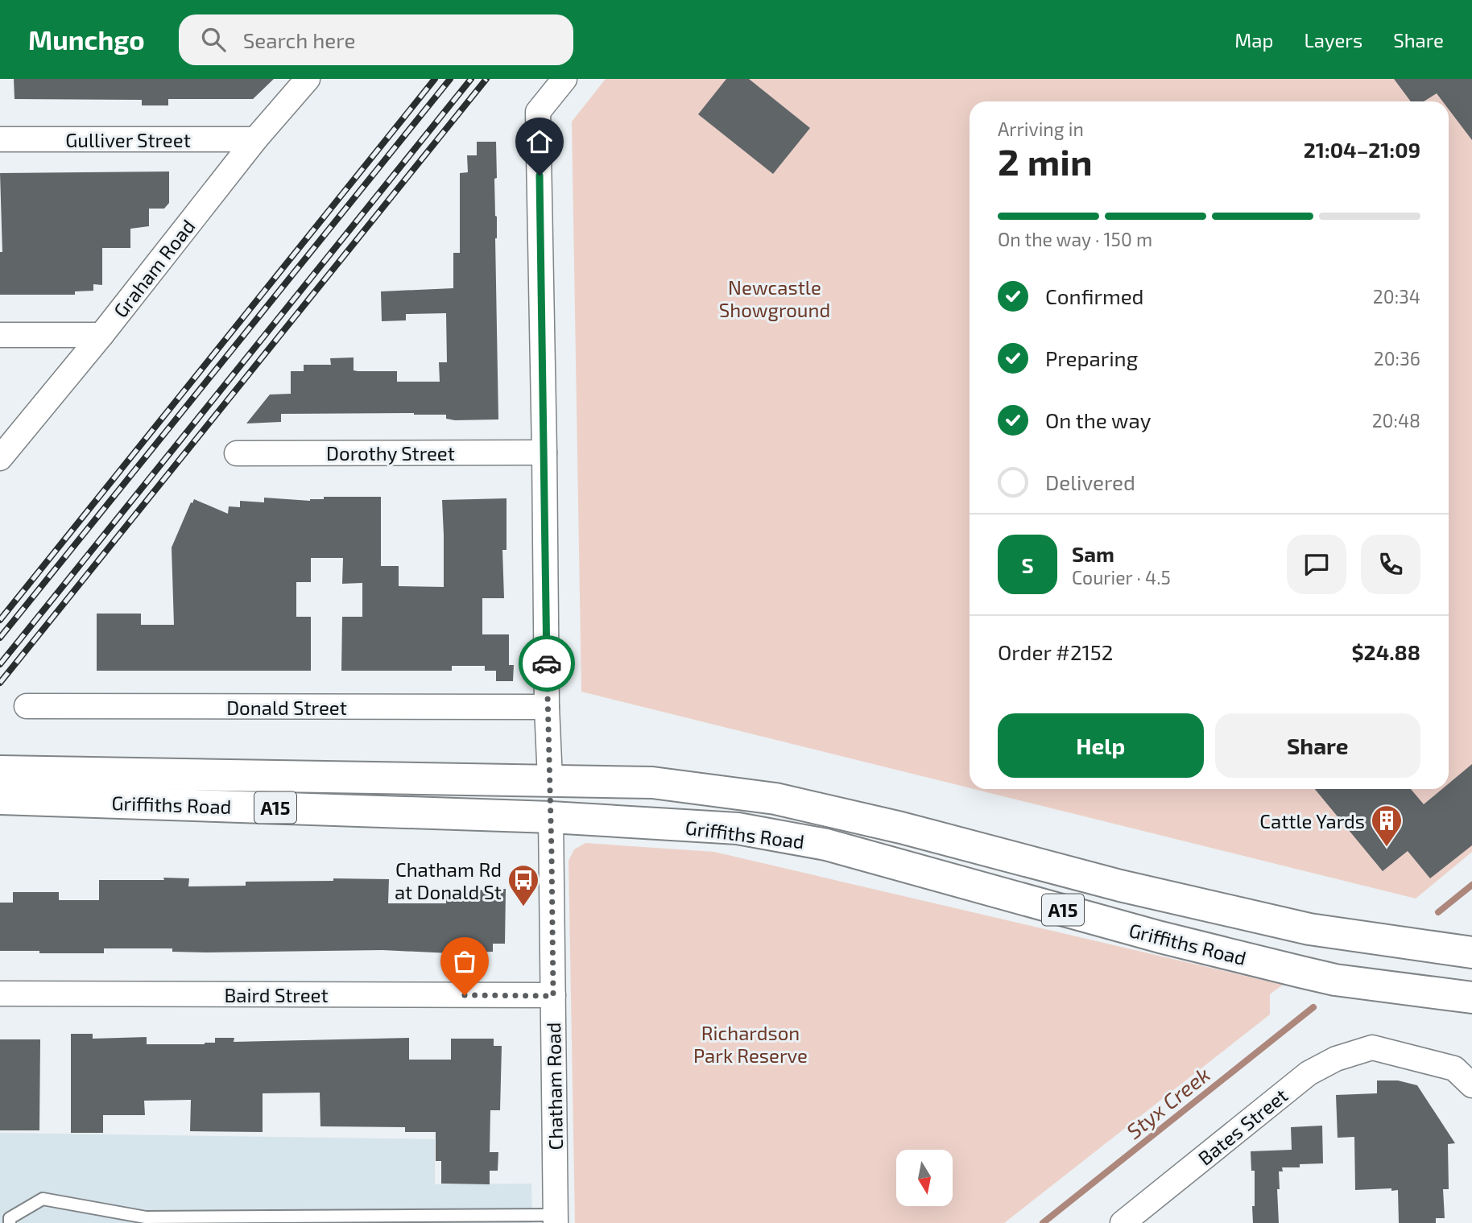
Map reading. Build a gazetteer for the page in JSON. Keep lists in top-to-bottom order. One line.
{"streets":{"highway":["Griffiths Road","A15","Chatham Road"],"street":["Gulliver Street","Graham Road","Dorothy Street","Donald Street","Baird Street","Bates Street"]},"crossings":[["Gulliver Street","Graham Road"],["Dorothy Street","Chatham Road"],["Donald Street","Chatham Road"],["Griffiths Road","Chatham Road"],["Baird Street","Chatham Road"]],"water":["Styx Creek"],"parks":["Newcastle Showground","Richardson Park Reserve"],"places":{"building":["Cattle Yards"],"bus stop":["Chatham Rd at Donald St"]},"north":"bottom","page":{"header":"Munchgo","search":"Search here","nav":["Map","Layers","Share"],"heading":["2 min","Arriving in","21:04–21:09"],"panel":["Sam","Courier · 4.5","Order #2152","$24.88"],"bar":"On the way · 150 m","list":[["Confirmed","20:34"],["Preparing","20:36"],["On the way","20:48"],"Delivered"],"round":"S","buttons":["Help","Share"]}}
